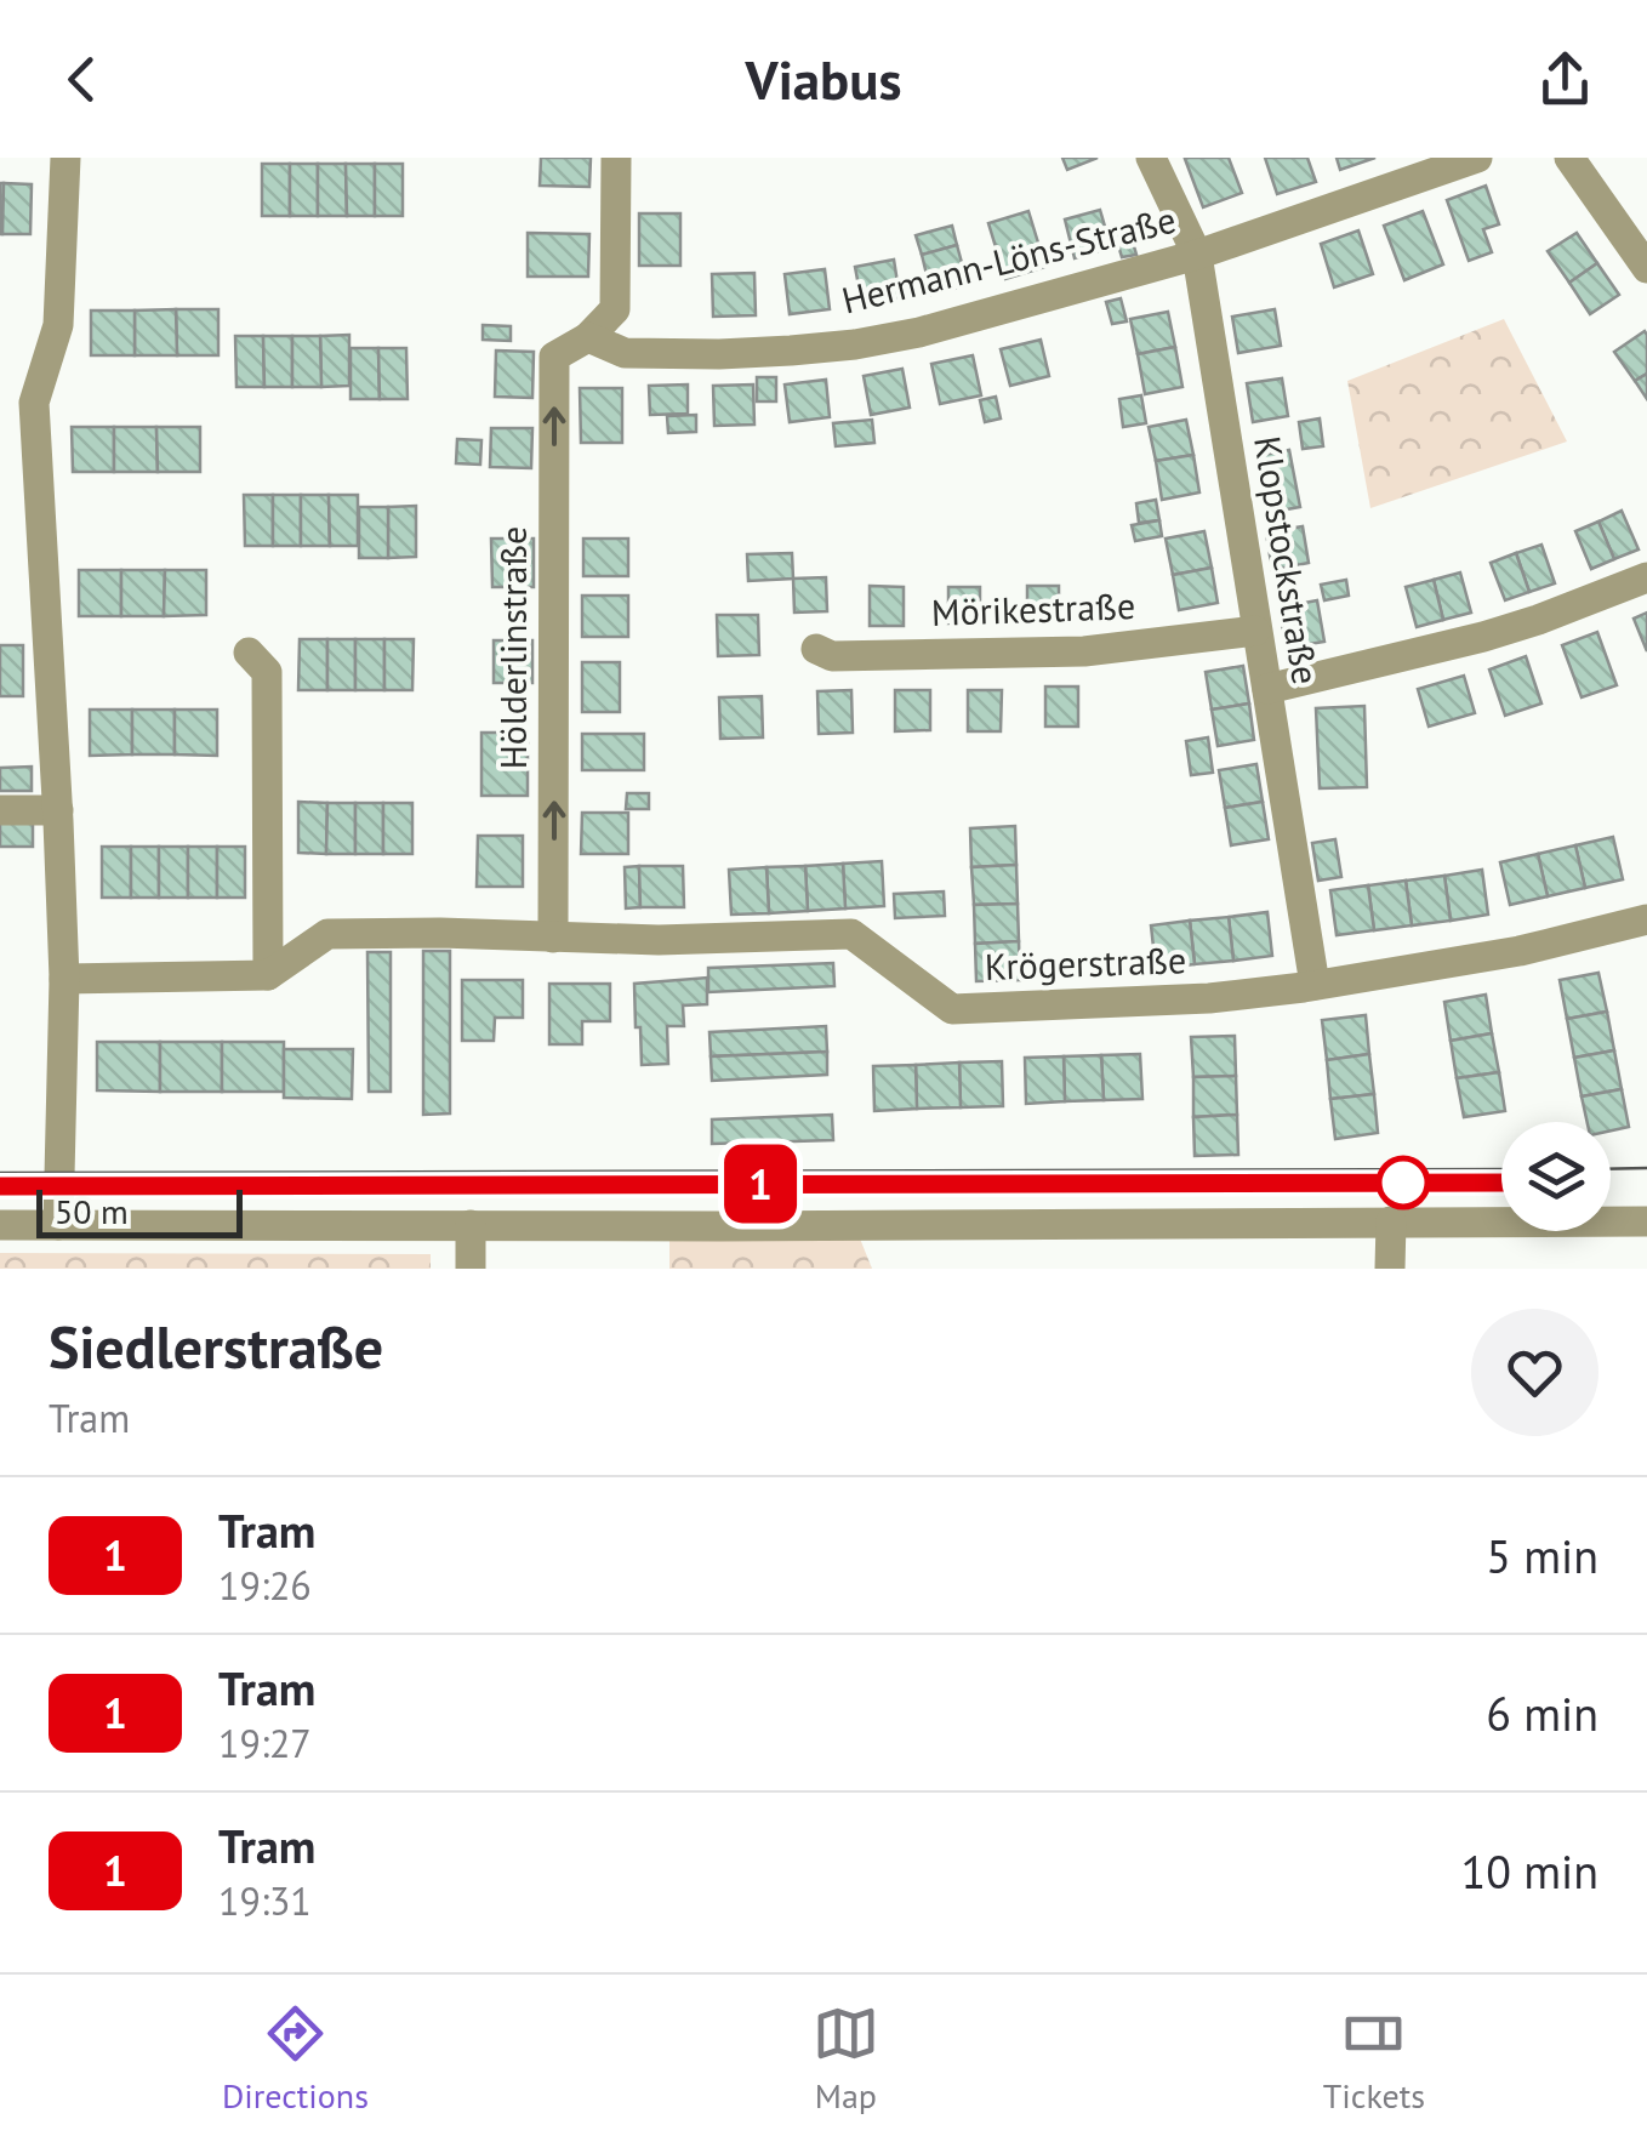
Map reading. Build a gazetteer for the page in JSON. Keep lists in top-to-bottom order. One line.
{"streets":{"street":["Hermann-Löns-Straße","Klopstockstraße","Mörikestraße","Hölderlinstraße","Krögerstraße"]},"crossings":[["Hermann-Löns-Straße","Klopstockstraße"],["Hermann-Löns-Straße","Hölderlinstraße"],["Klopstockstraße","Mörikestraße"],["Klopstockstraße","Krögerstraße"],["Hölderlinstraße","Krögerstraße"]],"one_way":["Hölderlinstraße"],"lines":["tram line 1"],"scale_bar":"50 m","page":{"header":"Viabus","on_map":"1","scale":"50 m","heading":["Siedlerstraße","Tram"],"list":[{"mark":"1","name":"Tram","note":"19:26","value":"5 min"},{"mark":"1","name":"Tram","note":"19:27","value":"6 min"},{"mark":"1","name":"Tram","note":"19:31","value":"10 min"}],"tabs":["Directions","Map","Tickets"]}}
